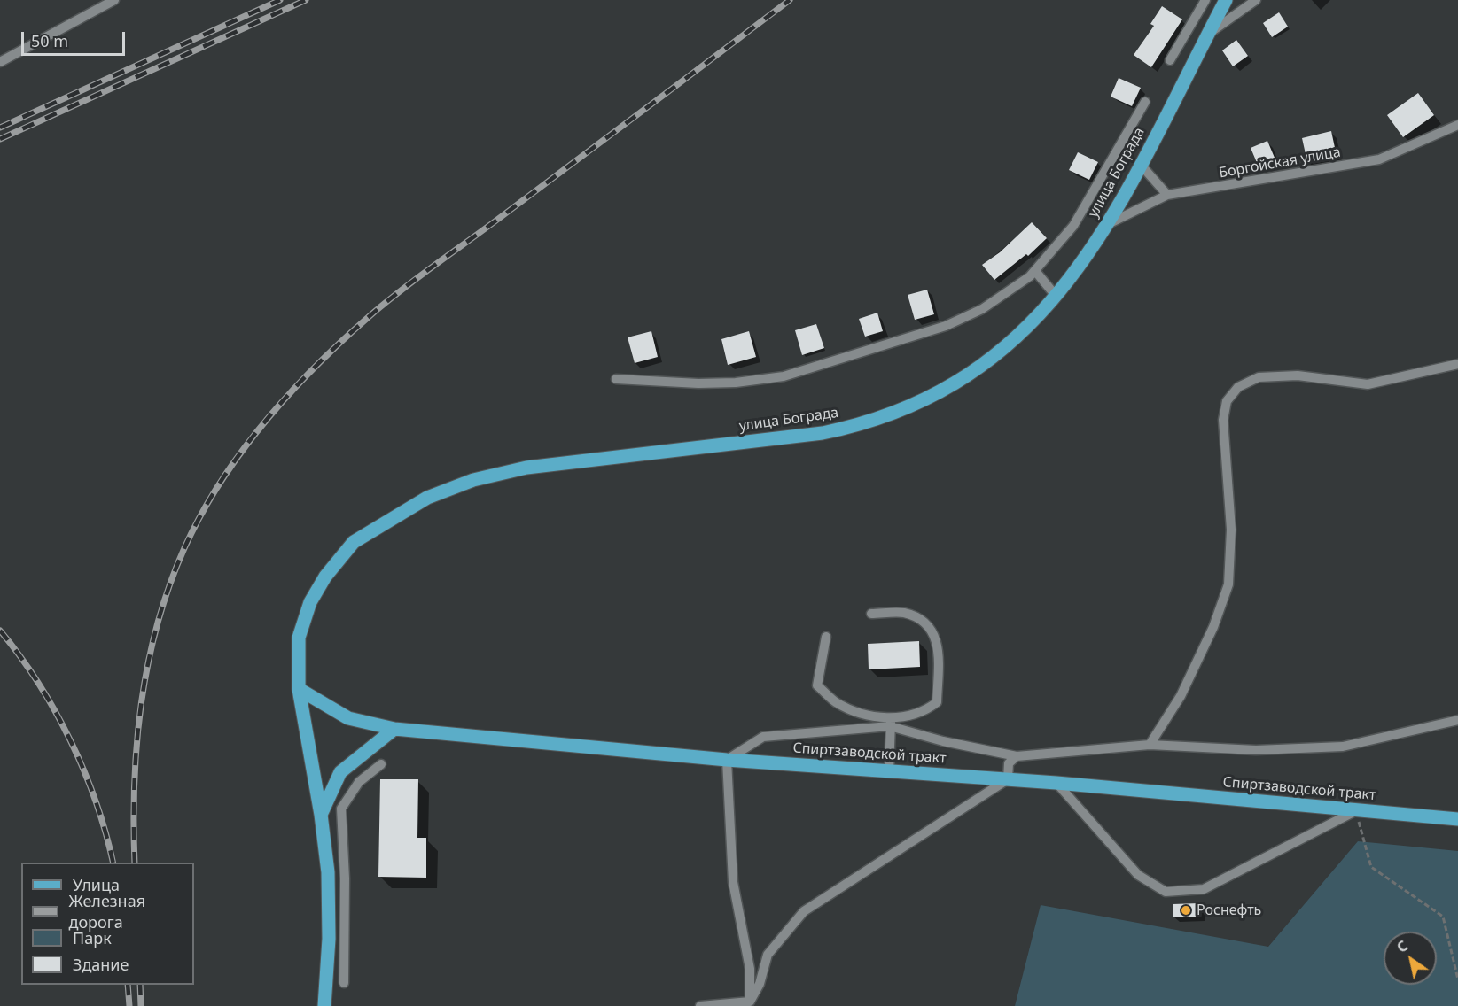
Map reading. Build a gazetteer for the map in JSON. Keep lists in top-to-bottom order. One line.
{"streets":{"main road":["улица Бограда","Спиртзаводской тракт"],"street":["Боргойская улица"]},"crossings":[["Боргойская улица","улица Бограда"],["улица Бограда","Спиртзаводской тракт"]],"places":["Роснефть"],"legend":["Улица","Железная дорога","Парк","Здание"],"scale_bar":"50 m","north":"top left"}
